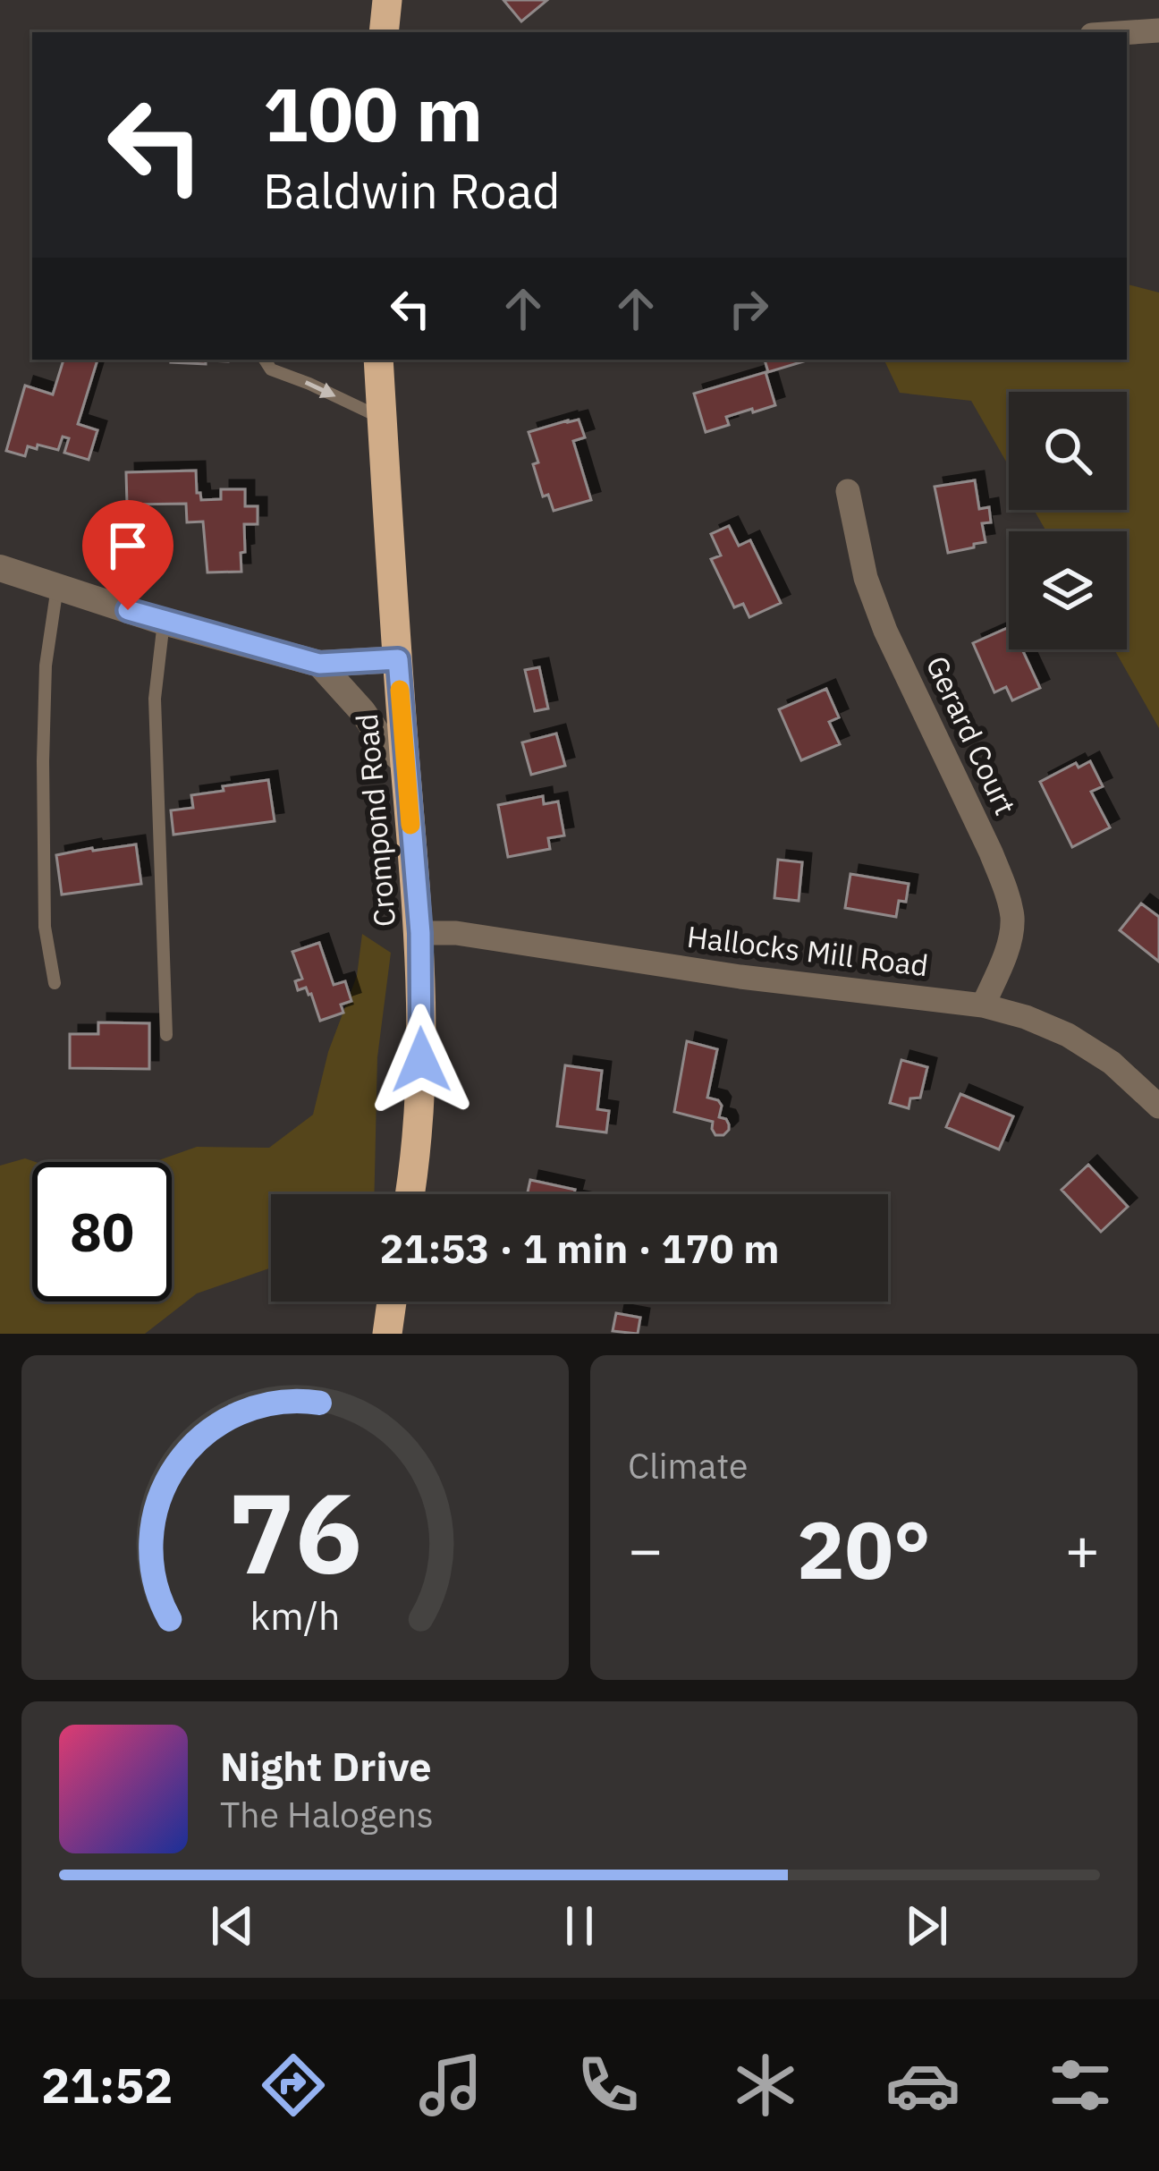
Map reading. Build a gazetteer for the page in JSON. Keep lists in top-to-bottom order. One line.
{"streets":{"highway":["Crompond Road"],"street":["Gerard Court","Hallocks Mill Road"]},"crossings":[["Gerard Court","Hallocks Mill Road"],["Crompond Road","Hallocks Mill Road"]],"page":{"turn":["100 m","Baldwin Road"],"limit":"80","trip":"21:53 · 1 min · 170 m","tile":"Climate","heat":["−","20°","+"],"song":["Night Drive","The Halogens"],"tabs":"21:52","gauge":["76","km/h"]}}
